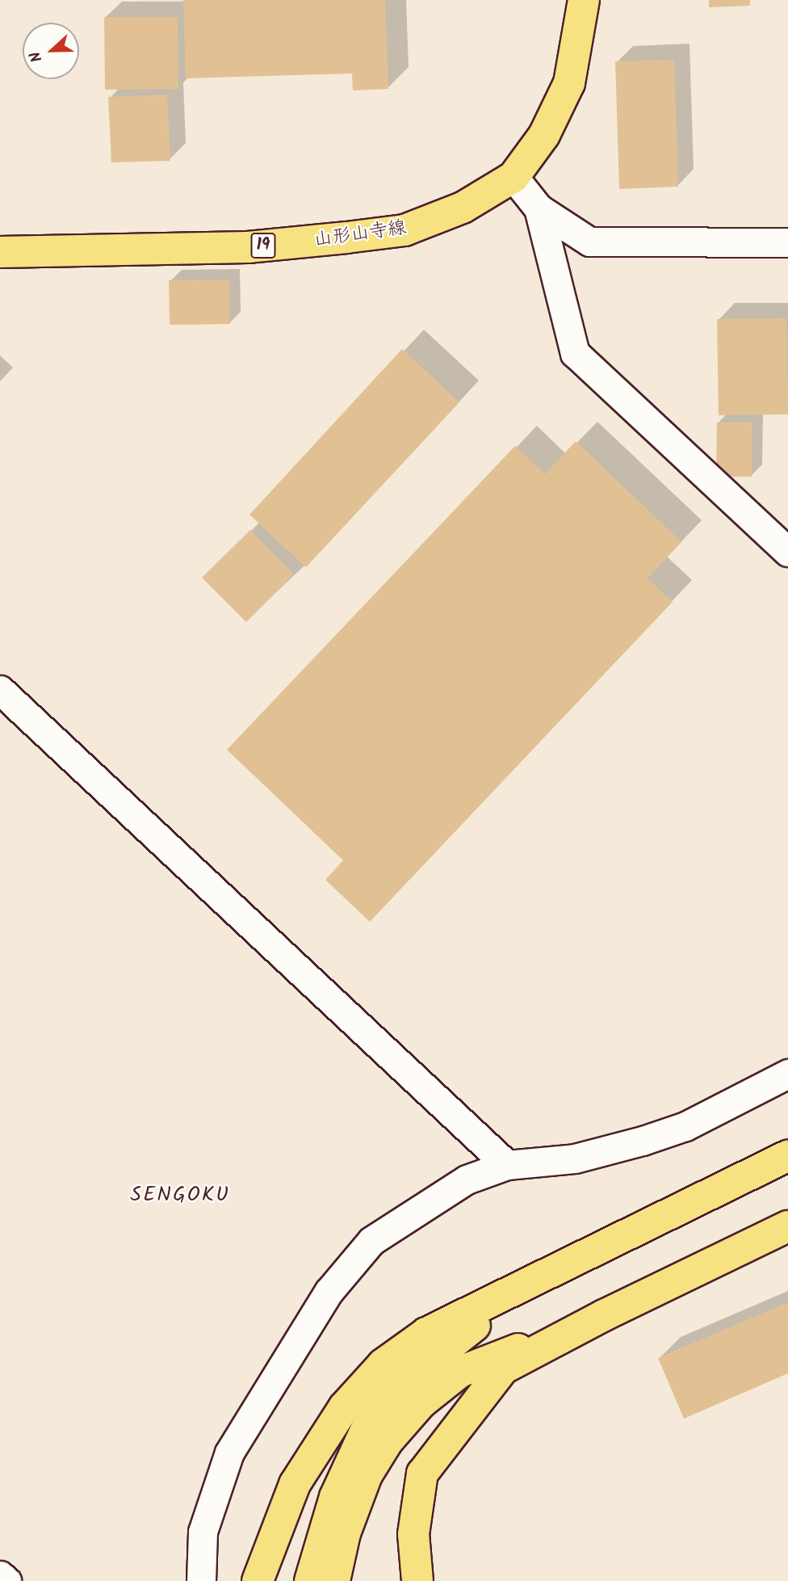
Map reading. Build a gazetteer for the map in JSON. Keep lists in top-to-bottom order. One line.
{"streets":{"main road":["山形山寺線","19"]},"districts":["SENGOKU"],"north":"left"}
